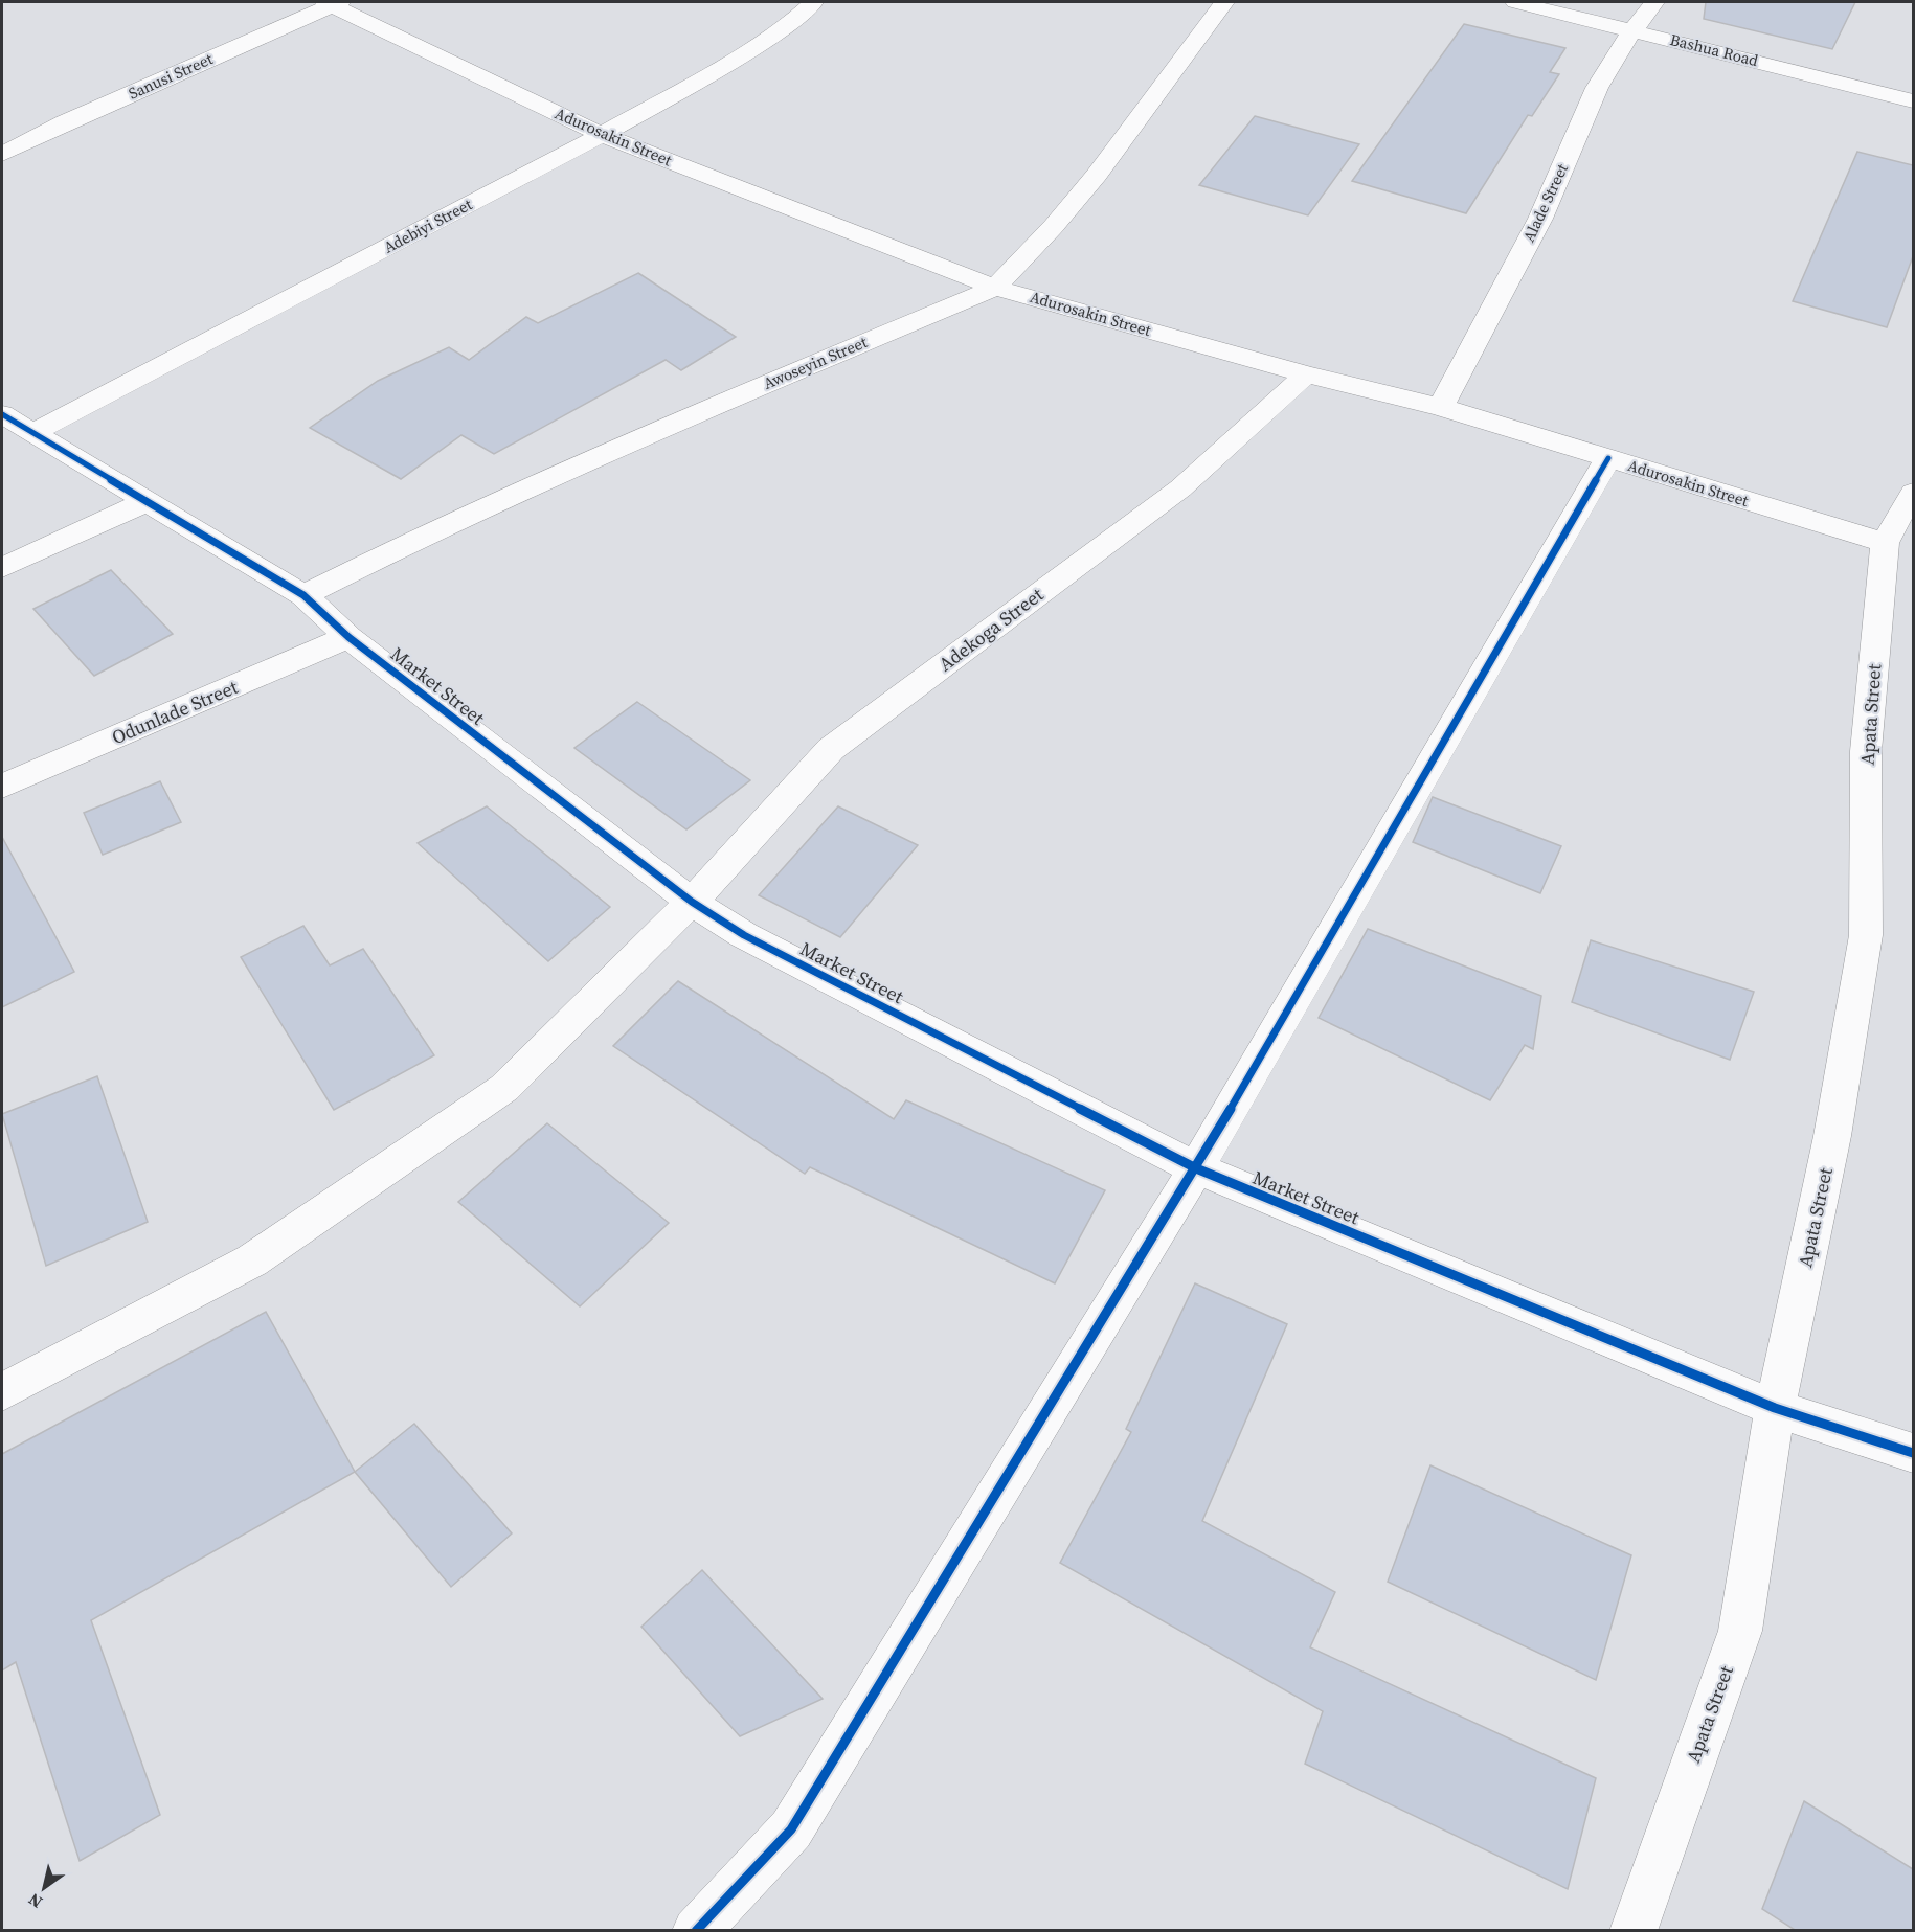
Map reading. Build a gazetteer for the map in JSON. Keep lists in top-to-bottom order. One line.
{"streets":{"street":["Bashua Road","Sanusi Street","Adurosakin Street","Alade Street","Adebiyi Street","Awoseyin Street","Adekoga Street","Market Street","Odunlade Street","Apata Street"]},"crossings":[["Bashua Road","Alade Street"],["Sanusi Street","Adurosakin Street"],["Adurosakin Street","Alade Street"],["Adurosakin Street","Adebiyi Street"],["Adurosakin Street","Awoseyin Street"],["Adurosakin Street","Adekoga Street"],["Adurosakin Street","Apata Street"],["Adebiyi Street","Market Street"],["Awoseyin Street","Market Street"],["Adekoga Street","Market Street"],["Market Street","Odunlade Street"],["Market Street","Apata Street"]],"north":"bottom left"}
